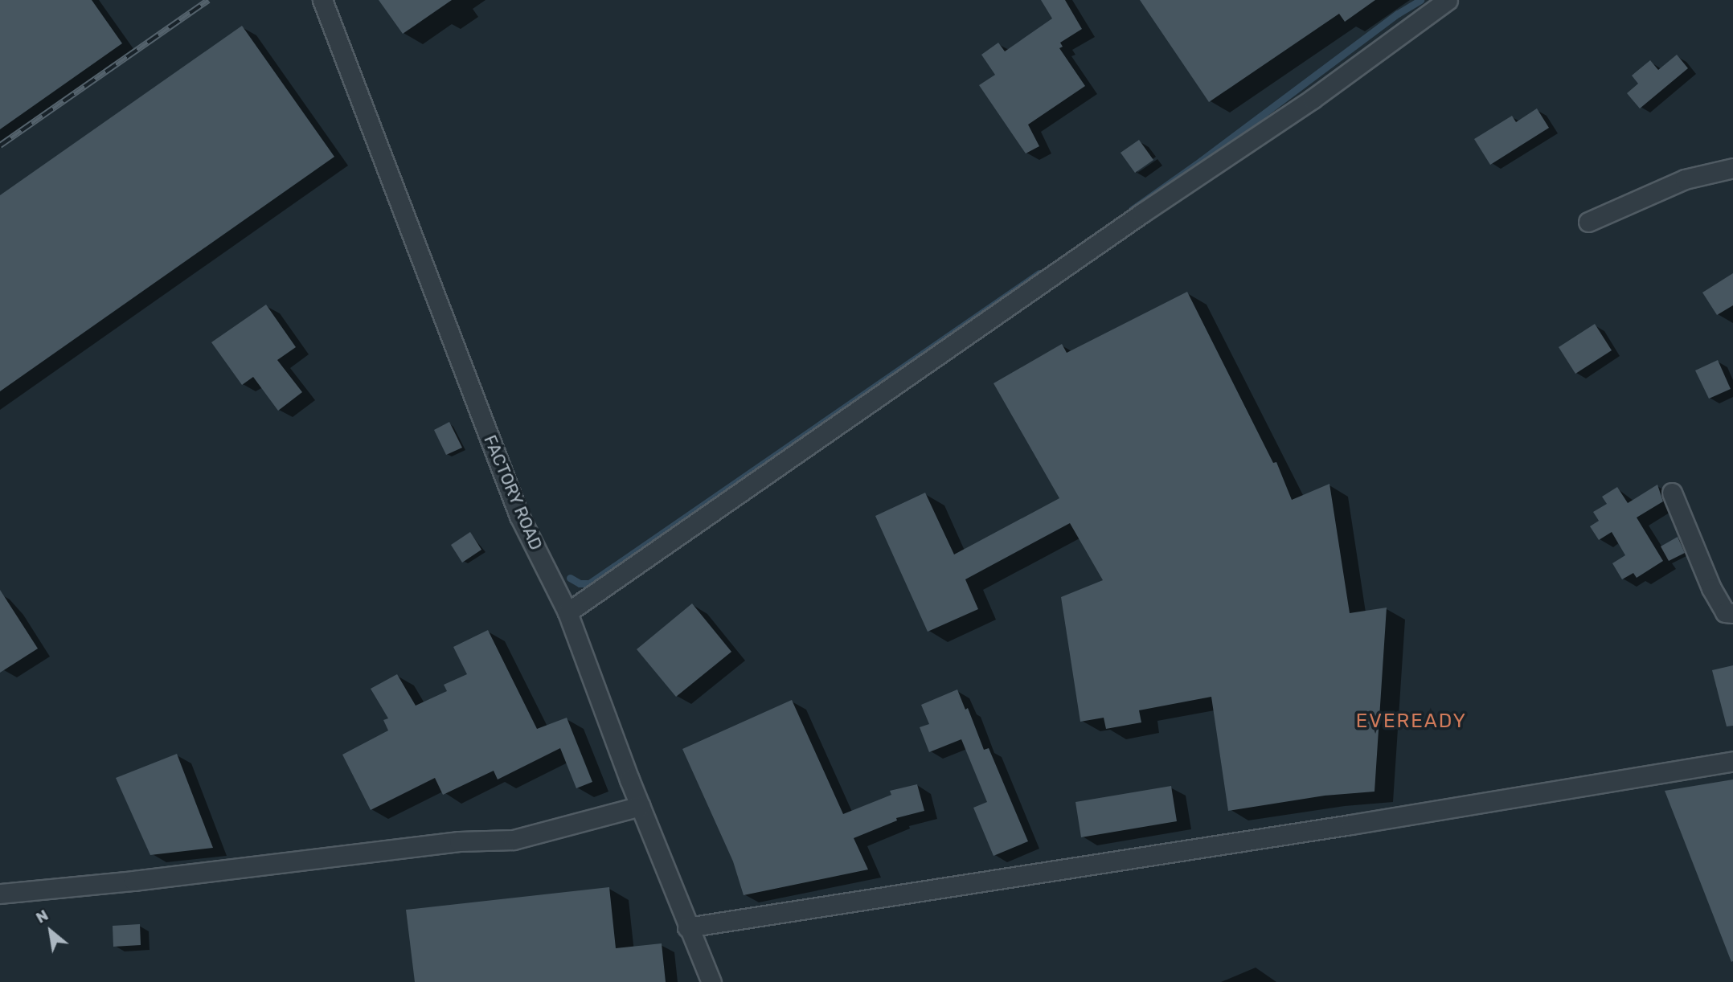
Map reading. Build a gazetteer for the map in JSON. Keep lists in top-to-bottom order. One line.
{"streets":{"street":["FACTORY ROAD"]},"districts":["EVEREADY"],"north":"top left"}
